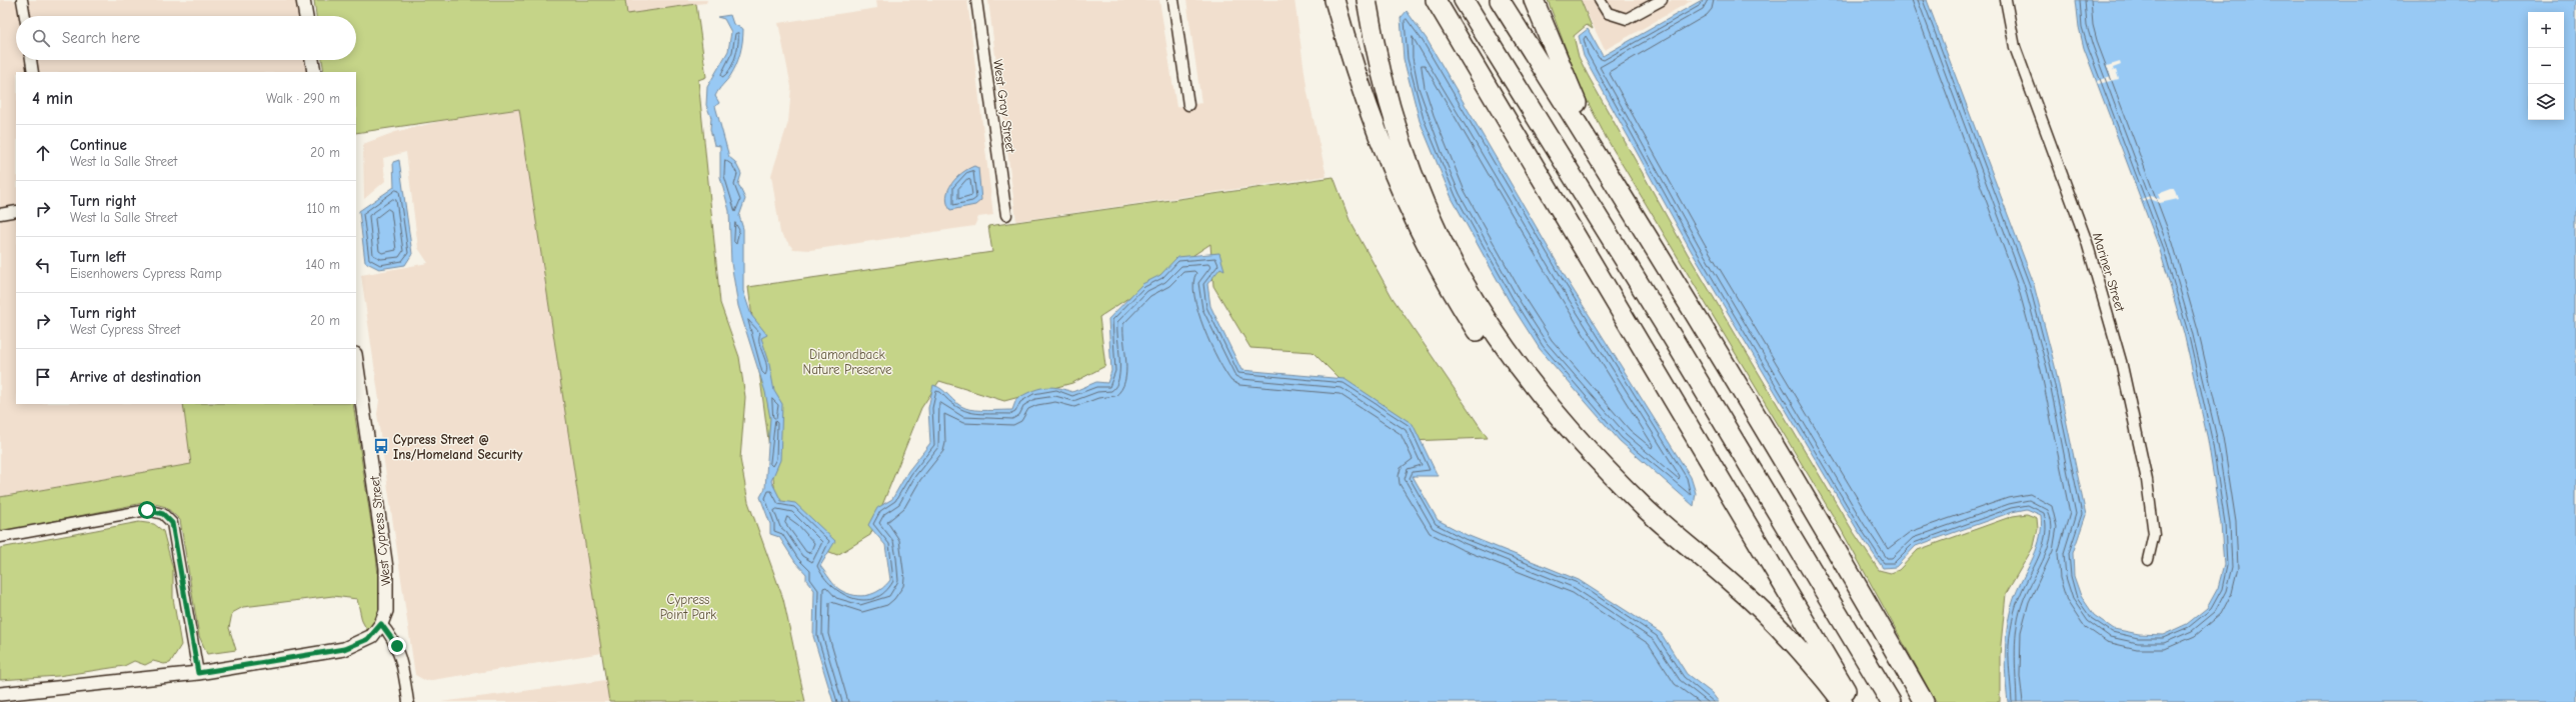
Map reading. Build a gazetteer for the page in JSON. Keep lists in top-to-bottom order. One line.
{"streets":{"street":["West Gray Street","Mariner Street","West Cypress Street"]},"parks":["Diamondback Nature Preserve","Cypress Point Park"],"places":{"bus stop":["Cypress Street @ Ins/Homeland Security"]},"page":{"map_buttons":["+","−"],"search":"Search here","heading":["4 min","Walk · 290 m"],"list":[["Continue","West la Salle Street","20 m"],["Turn right","West la Salle Street","110 m"],["Turn left","Eisenhowers Cypress Ramp","140 m"],["Turn right","West Cypress Street","20 m"],"Arrive at destination"]}}
